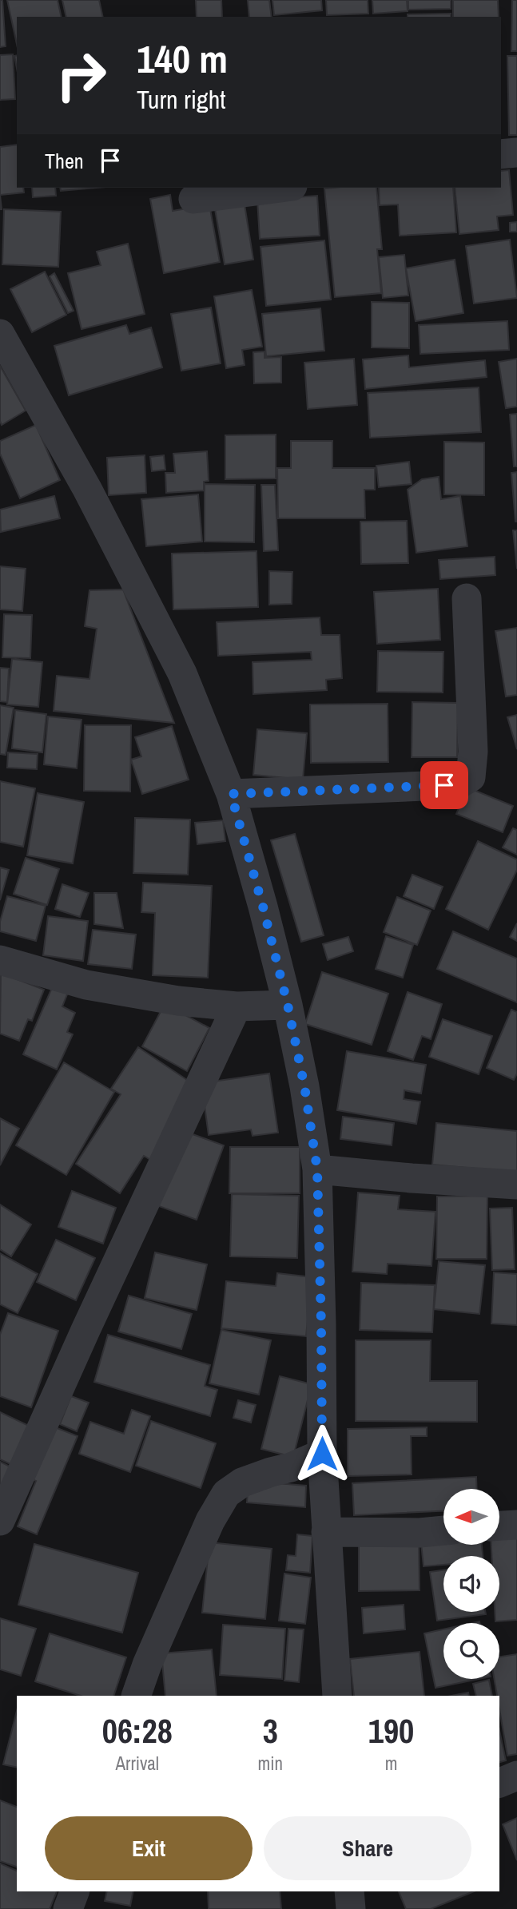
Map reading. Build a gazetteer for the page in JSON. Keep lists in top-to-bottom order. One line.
{"north":"left","page":{"turn":["140 m","Turn right"],"then":"Then","eta":["06:28","Arrival","3","min","190","m"],"buttons":["Exit","Share"]}}
